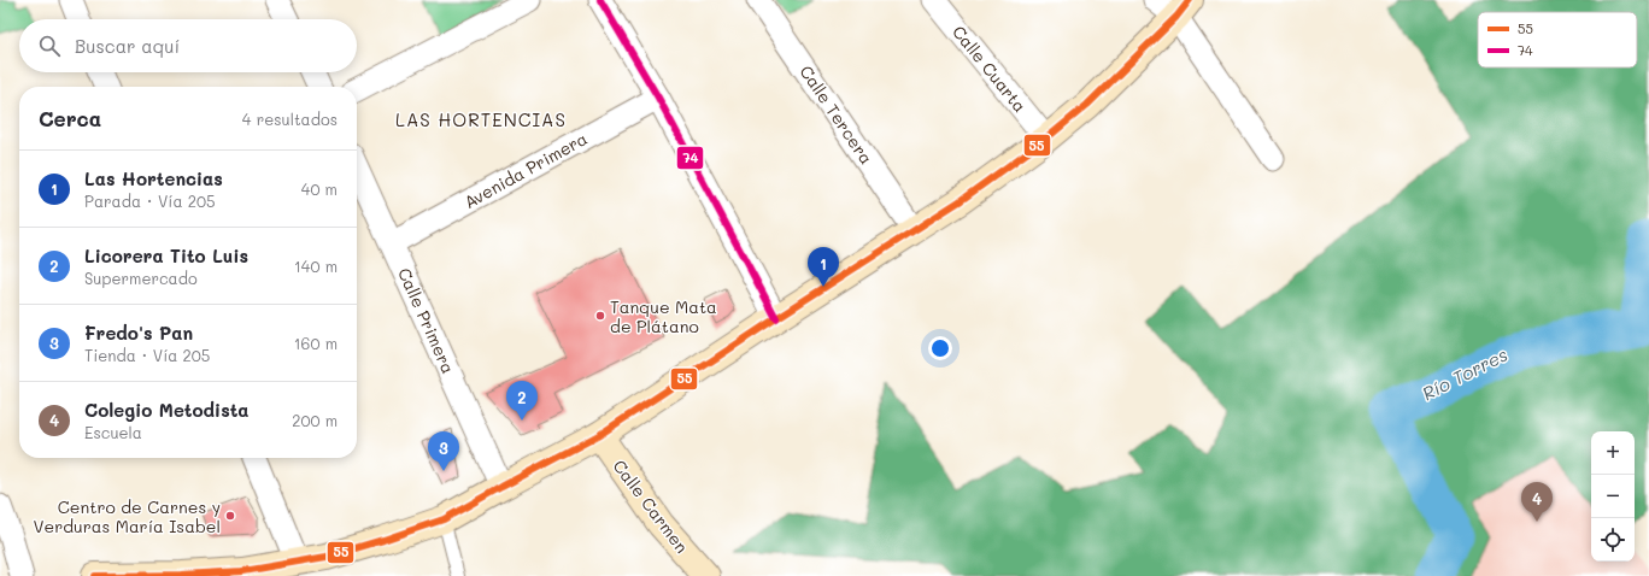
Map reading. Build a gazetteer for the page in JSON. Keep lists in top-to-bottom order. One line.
{"streets":{"main road":["Calle Carmen"],"street":["Calle Cuarta","Calle Tercera","Avenida Primera","Calle Primera"]},"crossings":[["Avenida Primera","Calle Primera"]],"districts":["LAS HORTENCIAS"],"water":["Río Torres"],"places":["Tanque Mata de Plátano","Centro de Carnes y Verduras María Isabel"],"lines":["transit line 55","transit line 74"],"legend":["55","74"],"page":{"search":"Buscar aquí","heading":["Cerca","4 resultados"],"list":[{"mark":"1","name":"Las Hortencias","note":"Parada · Vía 205","value":"40 m"},{"mark":"2","name":"Licorera Tito Luis","note":"Supermercado","value":"140 m"},{"mark":"3","name":"Fredo's Pan","note":"Tienda · Vía 205","value":"160 m"},{"mark":"4","name":"Colegio Metodista","note":"Escuela","value":"200 m"}],"pins":["1","2","3","4"],"map_buttons":["+","−"]}}
